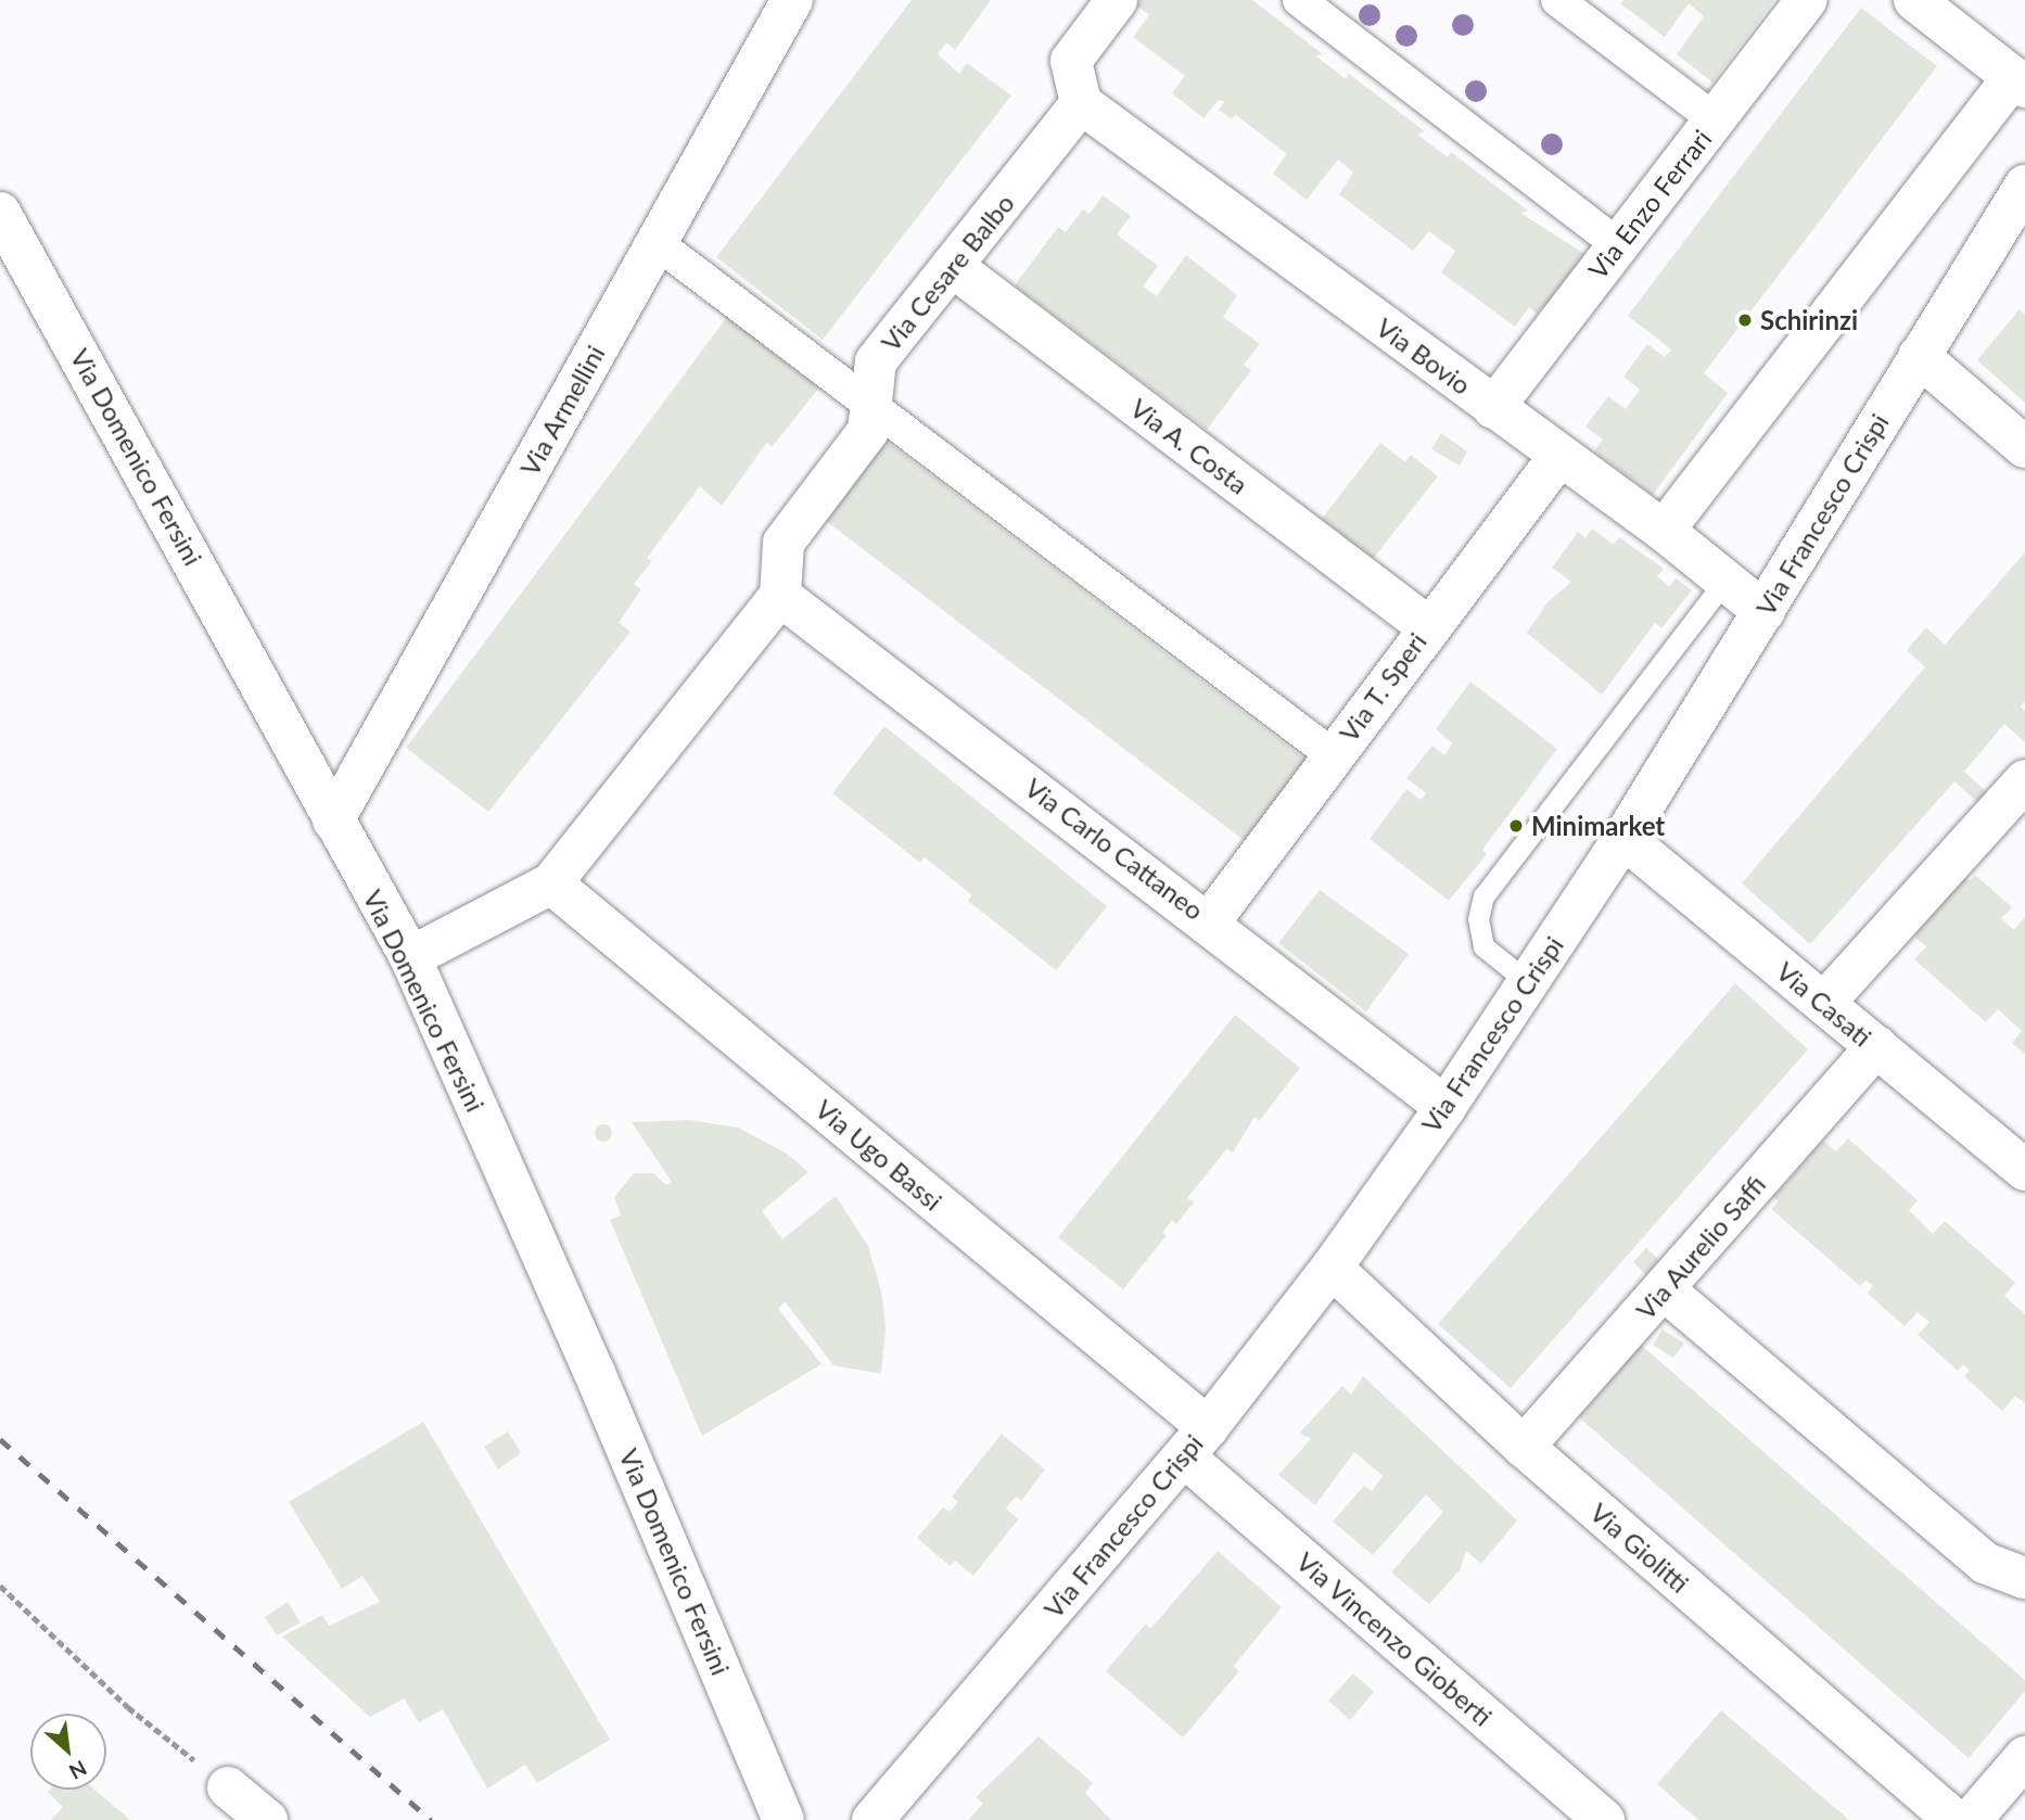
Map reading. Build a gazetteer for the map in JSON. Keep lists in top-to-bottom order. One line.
{"streets":{"street":["Via Enzo Ferrari","Via Cesare Balbo","Via Bovio","Via Armellini","Via A. Costa","Via Domenico Fersini","Via Francesco Crispi","Via T. Speri","Via Carlo Cattaneo","Via Casati","Via Ugo Bassi","Via Aurelio Saffi","Via Giolitti","Via Vincenzo Gioberti"]},"crossings":[["Via Enzo Ferrari","Via Bovio"],["Via Cesare Balbo","Via Bovio"],["Via Cesare Balbo","Via A. Costa"],["Via Cesare Balbo","Via Carlo Cattaneo"],["Via Bovio","Via Francesco Crispi"],["Via Bovio","Via T. Speri"],["Via Armellini","Via Domenico Fersini"],["Via A. Costa","Via T. Speri"],["Via Francesco Crispi","Via Carlo Cattaneo"],["Via Francesco Crispi","Via Casati"],["Via Francesco Crispi","Via Ugo Bassi"],["Via Francesco Crispi","Via Giolitti"],["Via Francesco Crispi","Via Vincenzo Gioberti"],["Via T. Speri","Via Carlo Cattaneo"],["Via Casati","Via Aurelio Saffi"],["Via Ugo Bassi","Via Vincenzo Gioberti"],["Via Aurelio Saffi","Via Giolitti"]],"places":["Schirinzi","Minimarket"],"north":"bottom right"}
